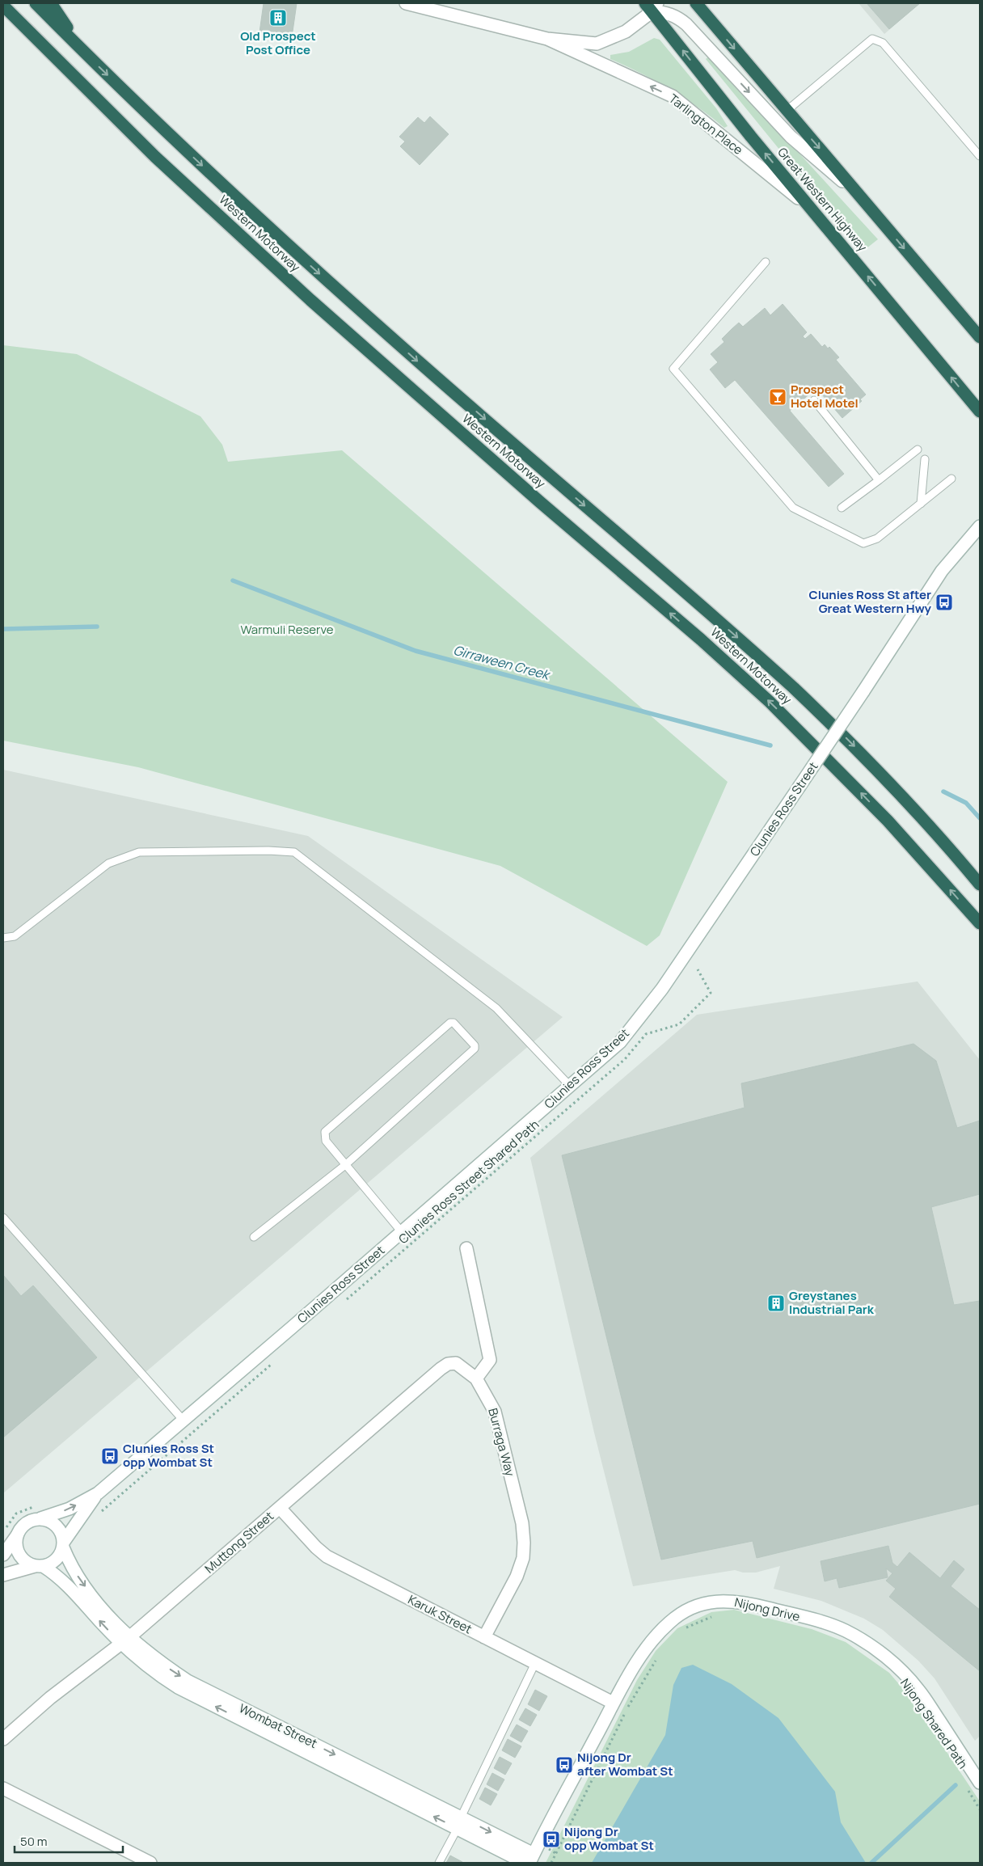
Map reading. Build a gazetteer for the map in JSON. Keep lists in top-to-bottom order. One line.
{"streets":{"highway":["Great Western Highway","Western Motorway"],"street":["Tarlington Place","Clunies Ross Street","Burraga Way","Muttong Street","Nijong Drive","Karuk Street","Wombat Street"],"path":["Clunies Ross Street Shared Path","Nijong Shared Path"]},"crossings":[["Tarlington Place","Great Western Highway"],["Clunies Ross Street","Wombat Street"],["Burraga Way","Muttong Street"],["Burraga Way","Karuk Street"],["Muttong Street","Karuk Street"],["Muttong Street","Wombat Street"],["Nijong Drive","Karuk Street"],["Nijong Drive","Wombat Street"]],"water":["Girraween Creek"],"parks":["Warmuli Reserve"],"places":{"building":["Old Prospect Post Office","Greystanes Industrial Park"],"bar":["Prospect Hotel Motel"],"bus stop":["Clunies Ross St after Great Western Hwy","Clunies Ross St opp Wombat St","Nijong Dr after Wombat St","Nijong Dr opp Wombat St"]},"scale_bar":"50 m"}
